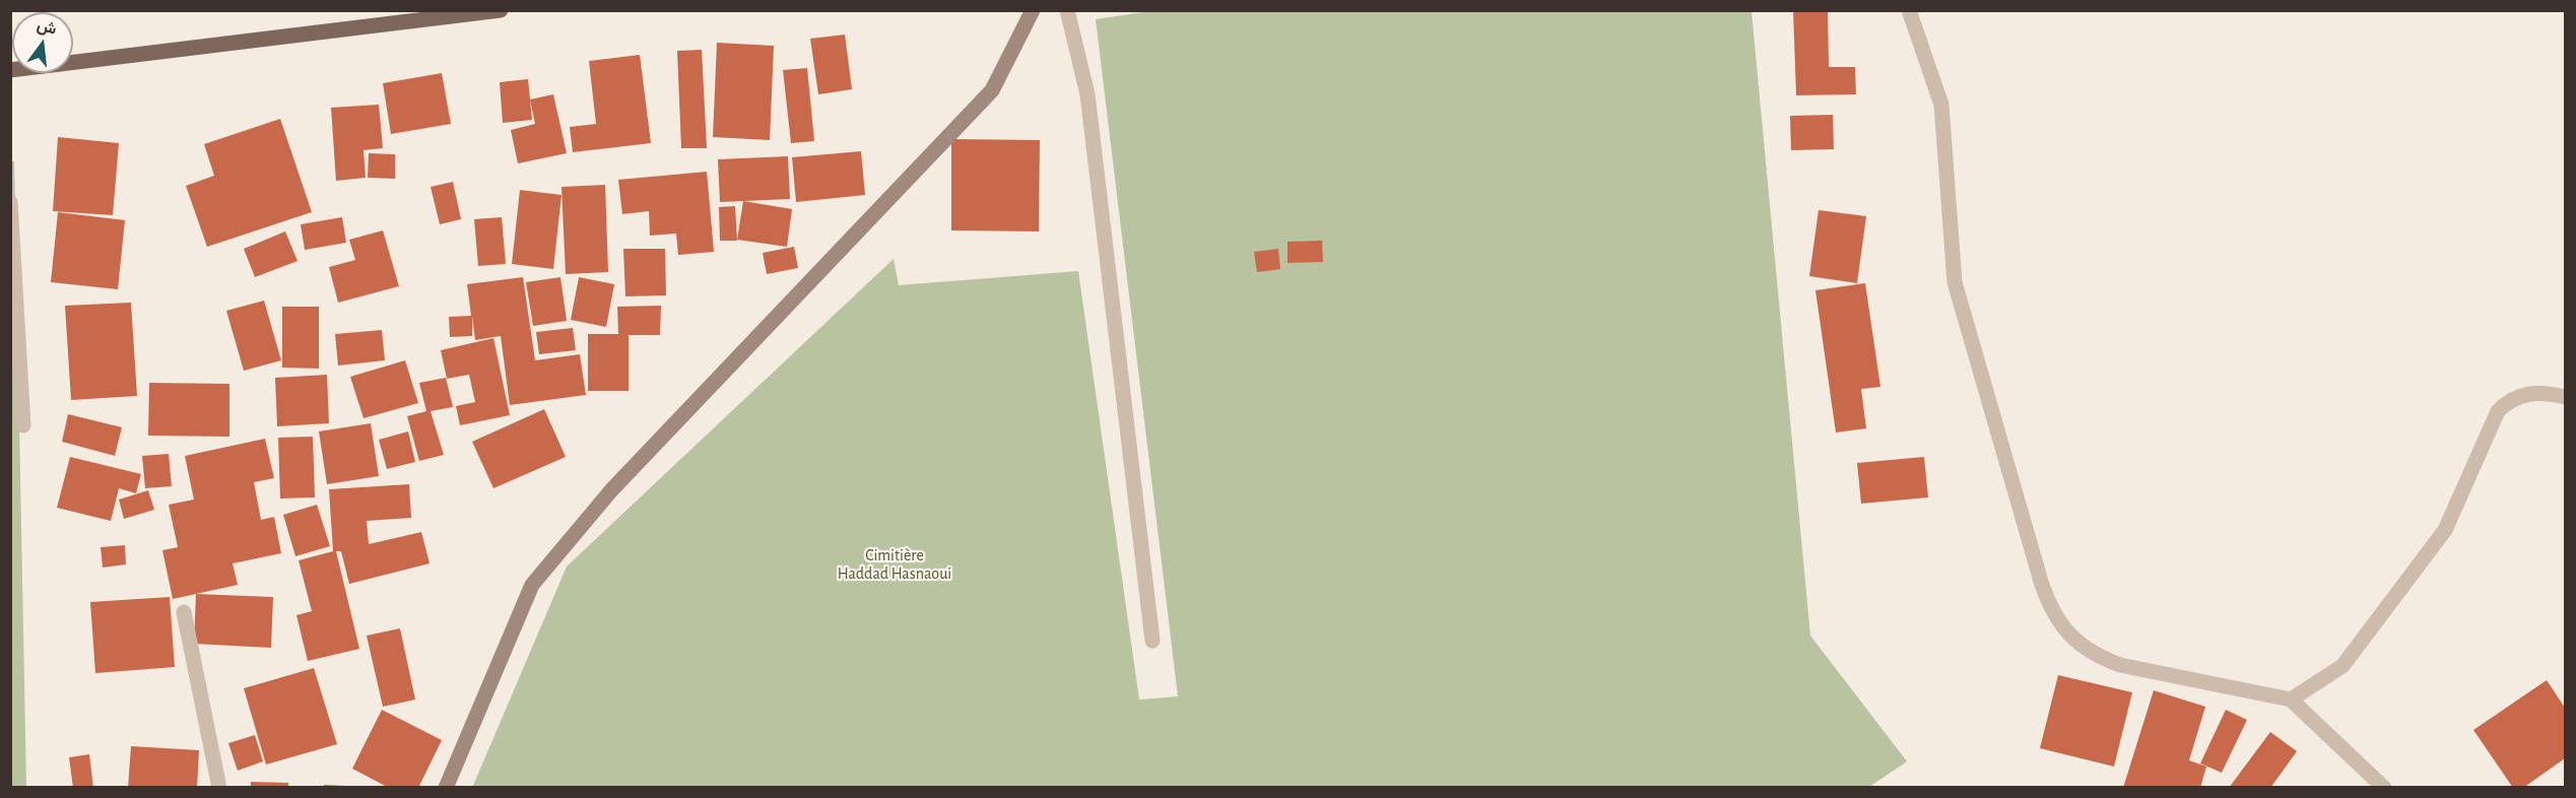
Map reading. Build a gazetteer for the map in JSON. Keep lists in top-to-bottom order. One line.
{"parks":["Cimitière Haddad Hasnaoui"],"north":"top"}
